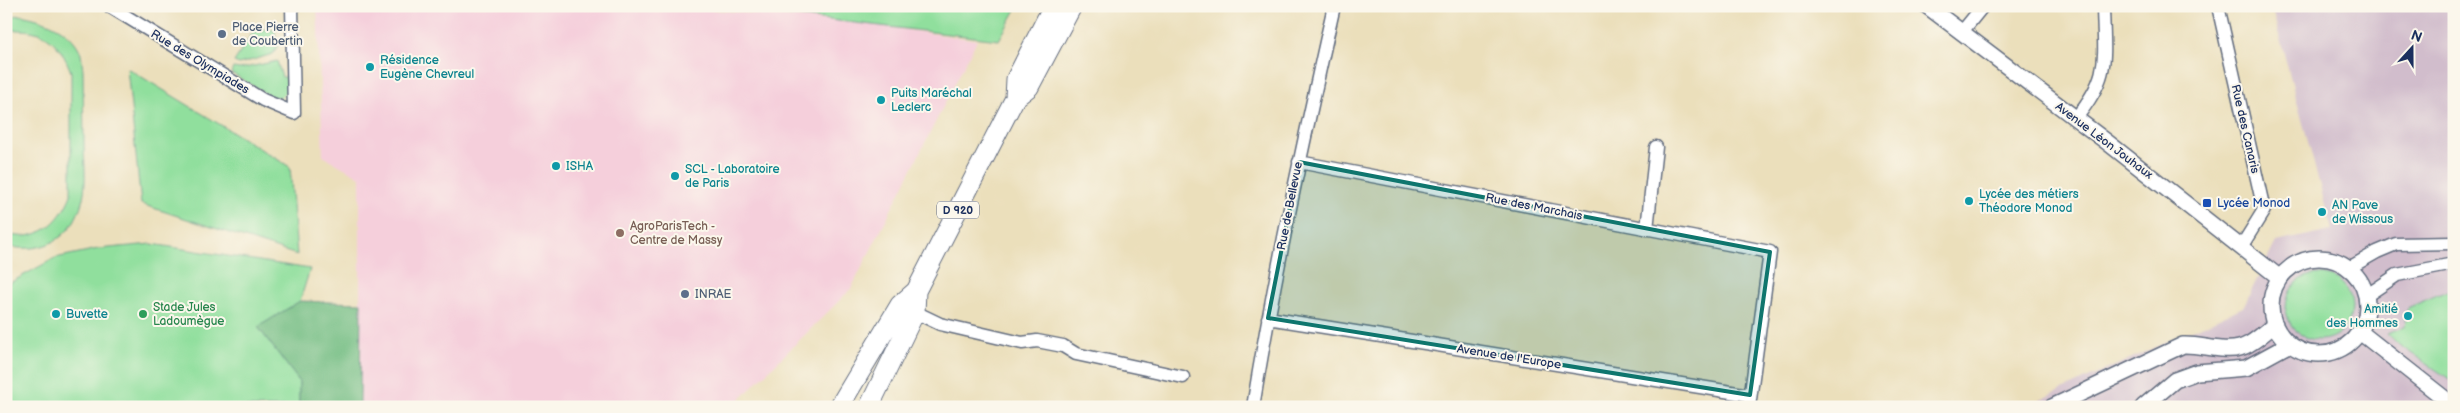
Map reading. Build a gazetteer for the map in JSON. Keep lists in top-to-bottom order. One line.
{"streets":{"main road":["D 920"],"street":["Rue des Olympiades","Rue des Canaris","Avenue Léon Jouhaux","Rue de Bellevue","Rue des Marchais","Avenue de l'Europe"]},"crossings":[["Rue des Canaris","Avenue Léon Jouhaux"],["Rue de Bellevue","Rue des Marchais"],["Rue de Bellevue","Avenue de l'Europe"],["Rue des Marchais","Avenue de l'Europe"]],"places":{"other":["Place Pierre de Coubertin","Résidence Eugène Chevreul","Puits Maréchal Leclerc","ISHA","SCL - Laboratoire de Paris","Lycée des métiers Théodore Monod","AN Pave de Wissous","AgroParisTech - Centre de Massy","INRAE","Buvette","Stade Jules Ladoumègue","Amitié des Hommes"],"transit":["Lycée Monod"]},"north":"top"}
